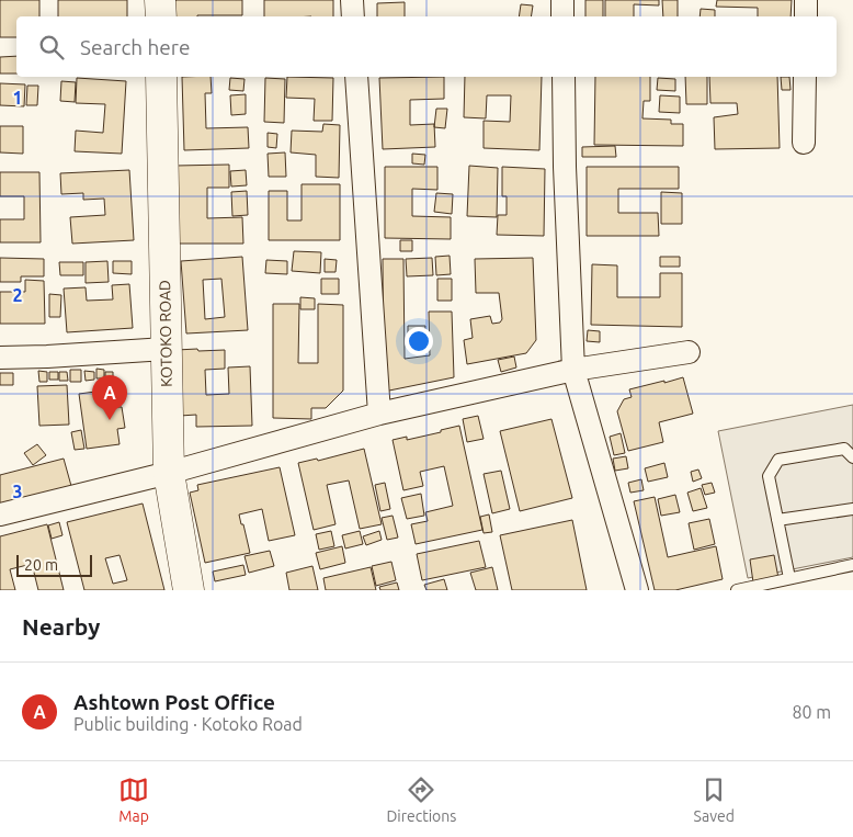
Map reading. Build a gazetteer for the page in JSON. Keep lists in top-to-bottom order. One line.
{"streets":{"street":["KOTOKO ROAD"]},"scale_bar":"20 m","page":{"search":"Search here","pins":"A","scale":"20 m","heading":"Nearby","list":[{"mark":"A","name":"Ashtown Post Office","note":"Public building · Kotoko Road","value":"80 m"}],"nav":["Map","Directions","Saved"]},"grid":{"rows":["1","2","3"]}}
